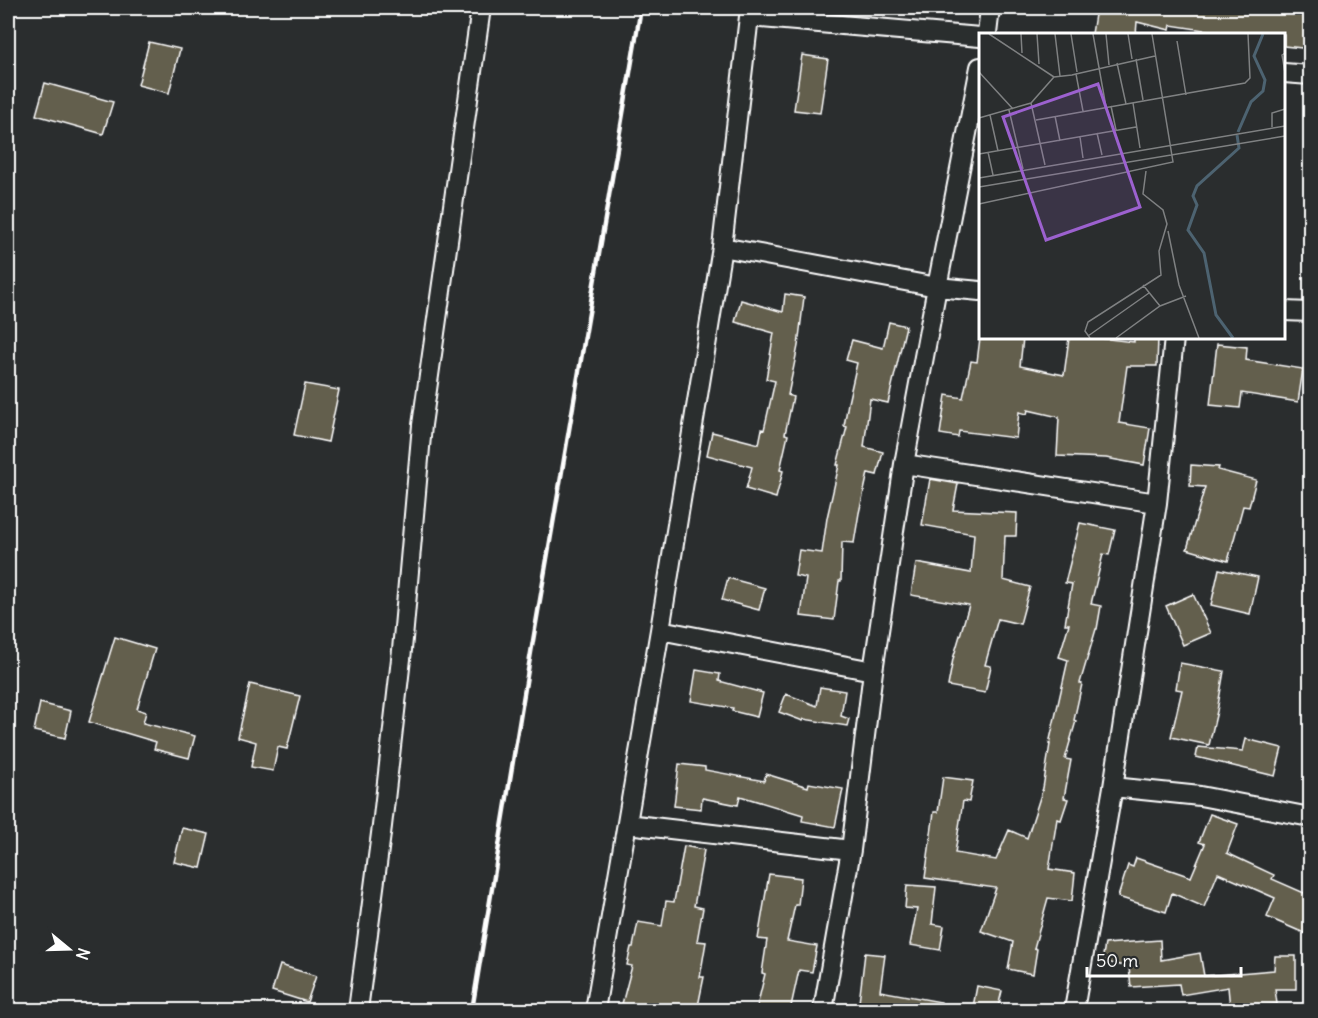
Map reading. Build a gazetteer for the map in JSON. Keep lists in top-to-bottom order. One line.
{"scale_bar":"50 m","north":"right"}
